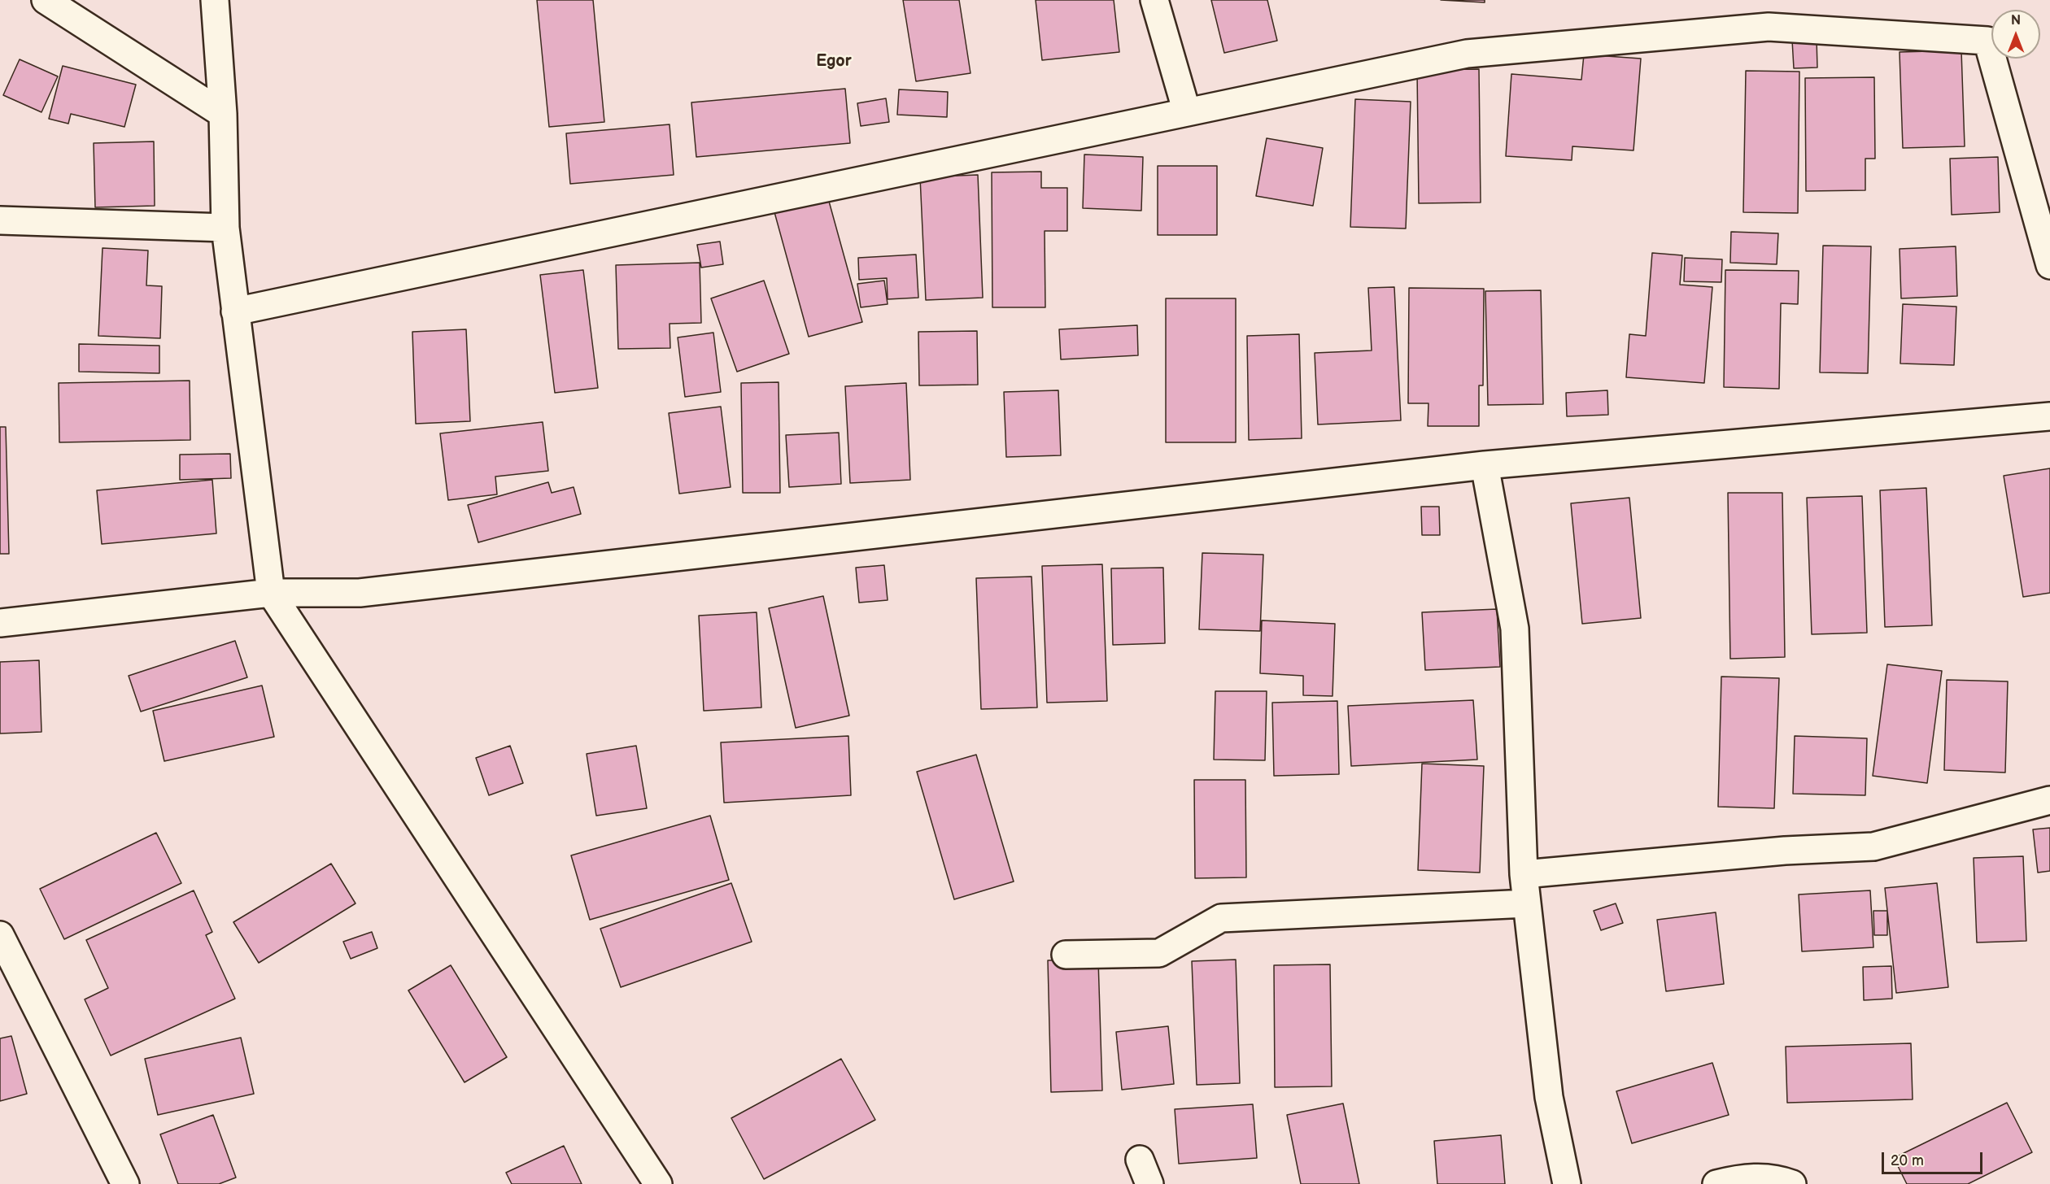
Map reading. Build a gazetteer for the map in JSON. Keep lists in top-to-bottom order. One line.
{"districts":["Egor"],"scale_bar":"20 m","north":"top"}
